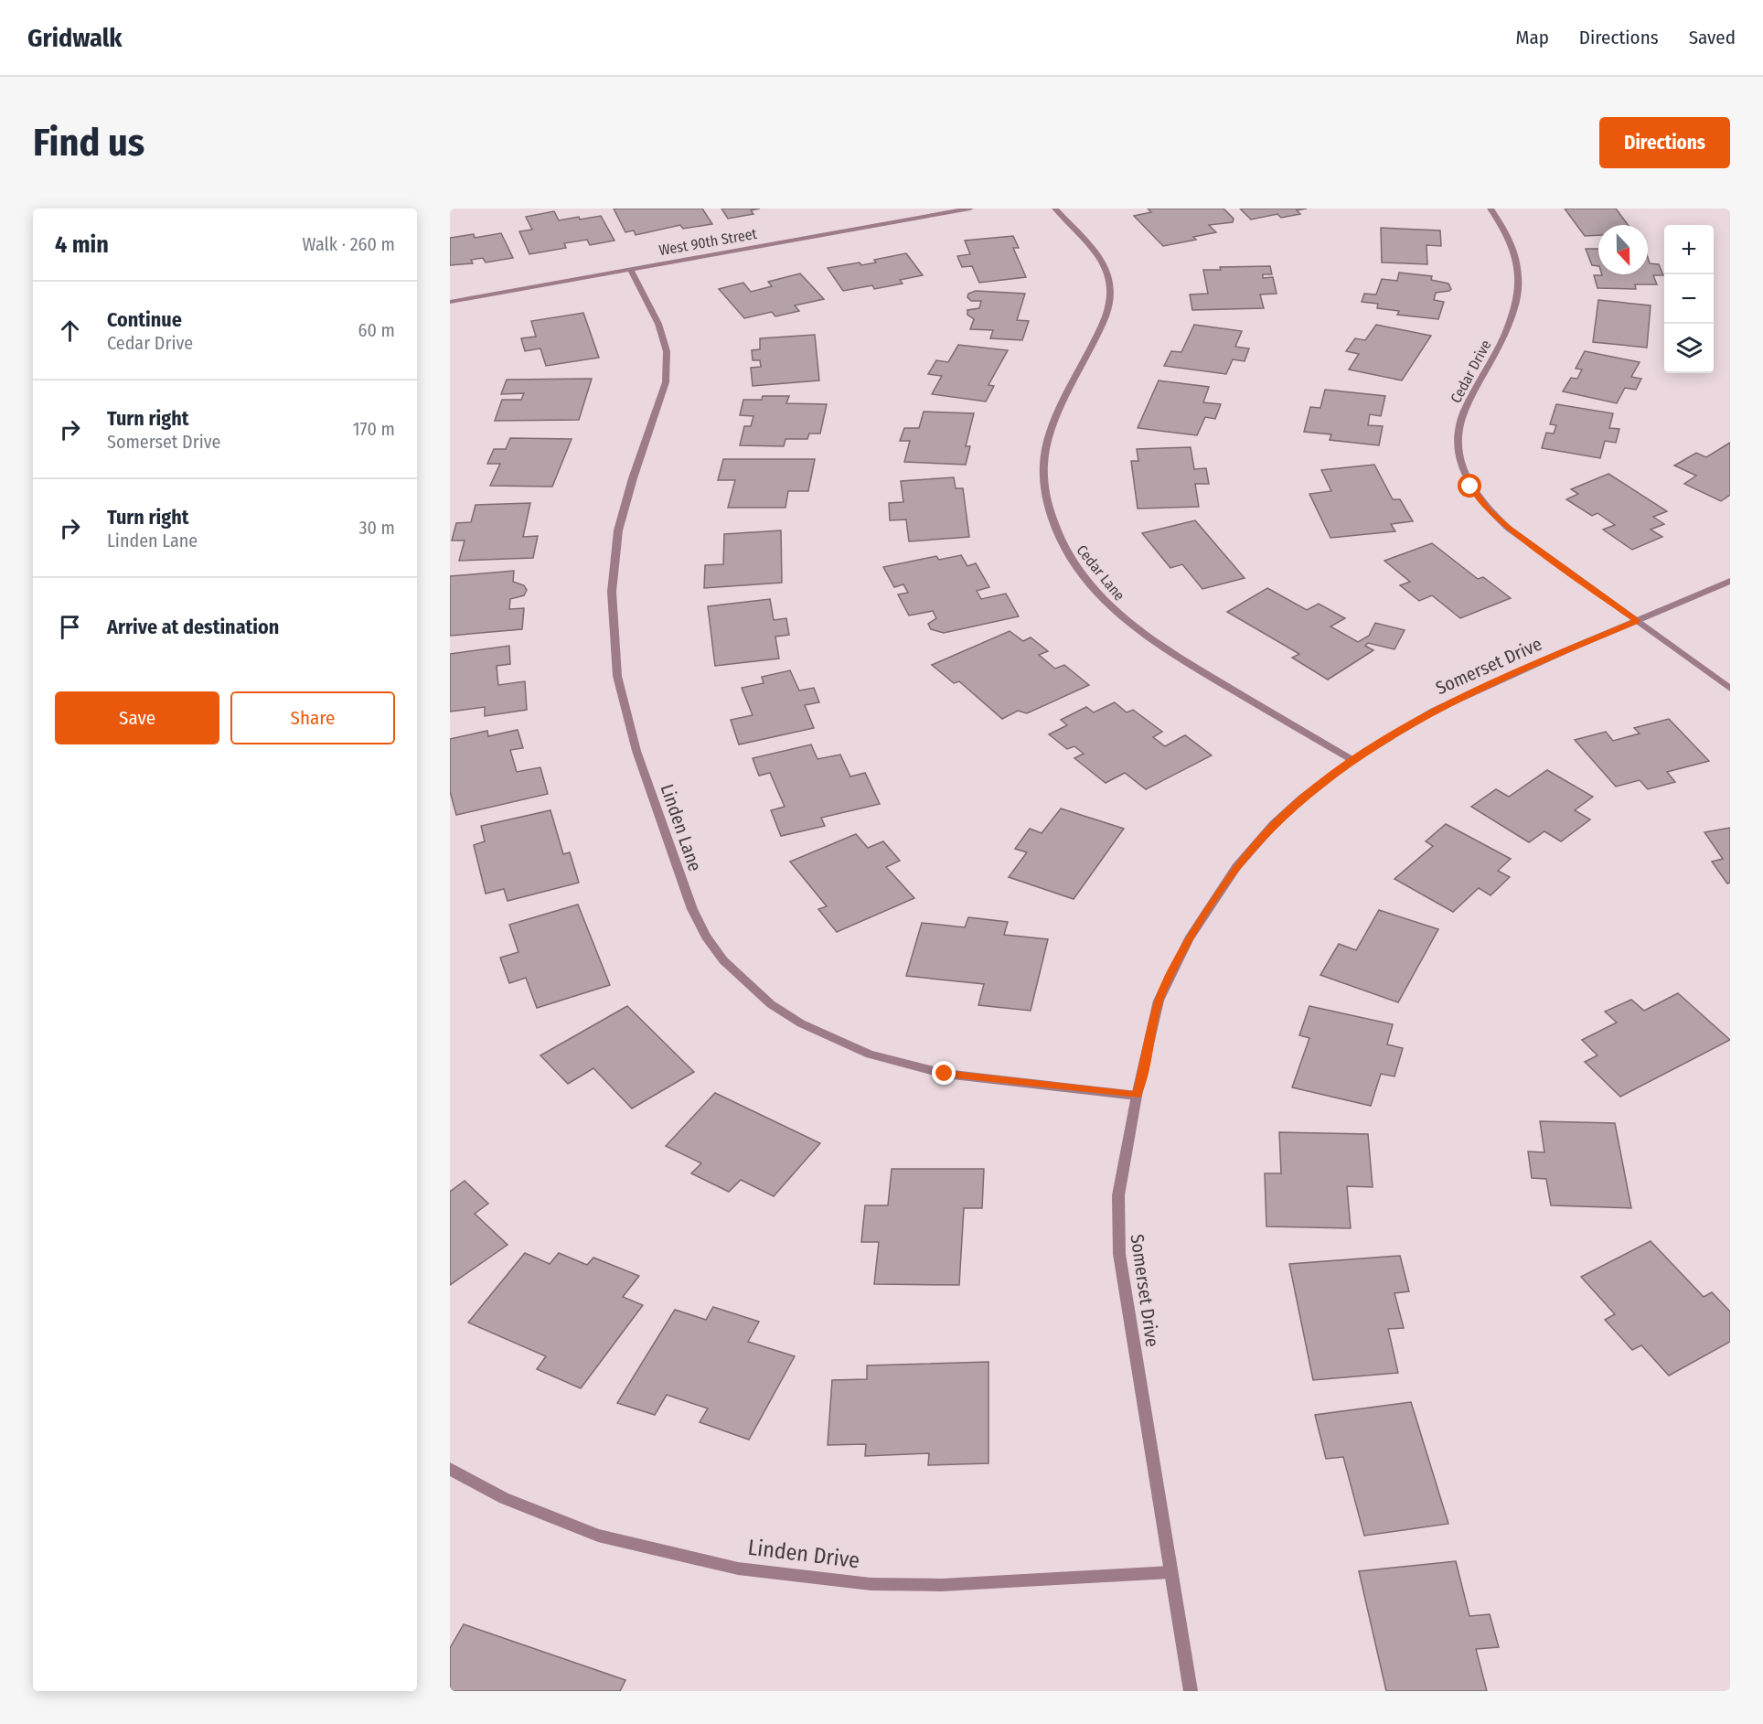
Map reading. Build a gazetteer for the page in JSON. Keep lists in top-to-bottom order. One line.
{"streets":{"street":["West 90th Street","Cedar Drive","Cedar Lane","Somerset Drive","Linden Lane","Linden Drive"]},"crossings":[["West 90th Street","Linden Lane"],["Cedar Drive","Somerset Drive"],["Cedar Lane","Somerset Drive"],["Somerset Drive","Linden Lane"],["Somerset Drive","Linden Drive"]],"north":"bottom","page":{"header":"Gridwalk","nav":["Map","Directions","Saved"],"buttons":["Directions",["Save","Share"]],"title":"Find us","heading":["4 min","Walk · 260 m"],"map_buttons":["+","−"],"list":[["Continue","Cedar Drive","60 m"],["Turn right","Somerset Drive","170 m"],["Turn right","Linden Lane","30 m"],"Arrive at destination"]}}
